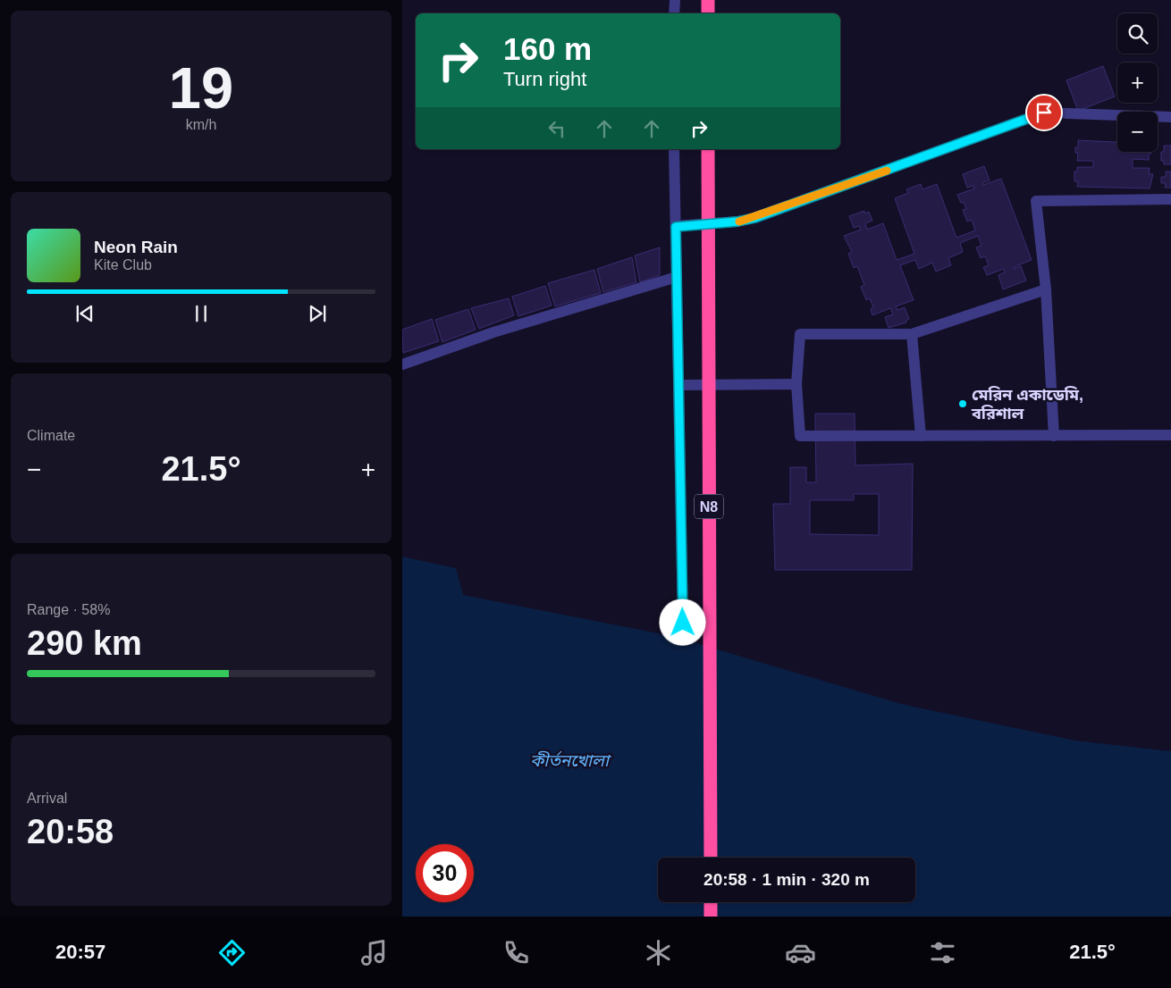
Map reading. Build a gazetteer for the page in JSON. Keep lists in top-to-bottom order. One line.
{"streets":{"highway":["N8"]},"water":["কীর্তনখোলা"],"places":["মেরিন একাডেমি, বরিশাল"],"page":{"tile":[["19","km/h"],"Climate",["Range · 58%","290 km"],["Arrival","20:58"]],"map_buttons":["+","−"],"turn":["160 m","Turn right"],"song":["Neon Rain","Kite Club"],"heat":["−","21.5°","+"],"limit":"30","trip":"20:58 · 1 min · 320 m","tabs":["20:57","21.5°"]}}
